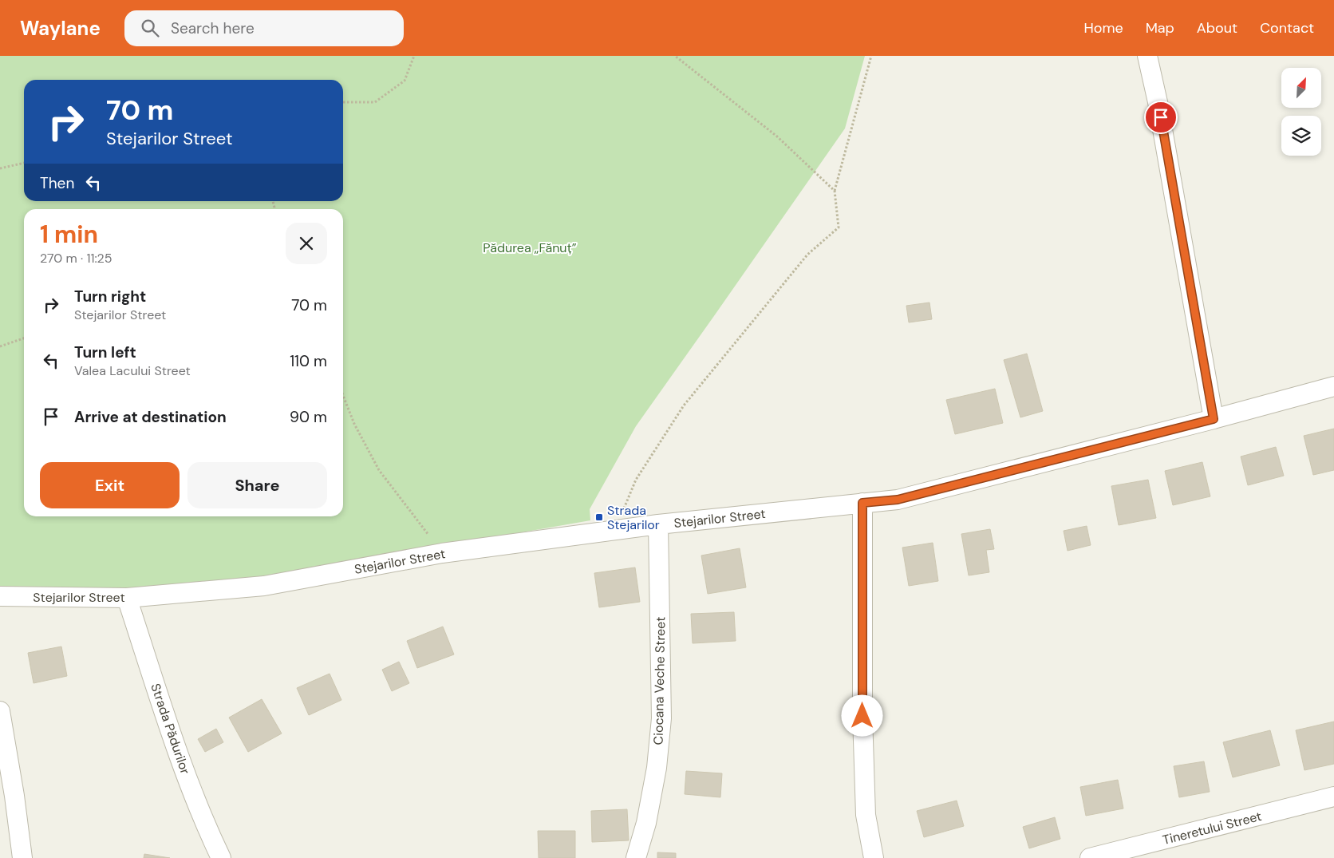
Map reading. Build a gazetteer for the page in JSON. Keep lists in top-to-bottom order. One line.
{"streets":{"street":["Stejarilor Street","Ciocana Veche Street","Strada Pădurilor","Tineretului Street"]},"crossings":[["Stejarilor Street","Ciocana Veche Street"],["Stejarilor Street","Strada Pădurilor"]],"parks":["Pădurea „Fănuț”"],"places":{"transit":["Strada Stejarilor"]},"north":"top right","page":{"header":"Waylane","search":"Search here","nav":["Home","Map","About","Contact"],"turn":["70 m","Stejarilor Street"],"then":"Then","heading":["1 min","270 m · 11:25"],"list":[{"name":"Turn right","note":"Stejarilor Street","value":"70 m"},{"name":"Turn left","note":"Valea Lacului Street","value":"110 m"},{"name":"Arrive at destination","value":"90 m"}],"buttons":["Exit","Share"]}}
